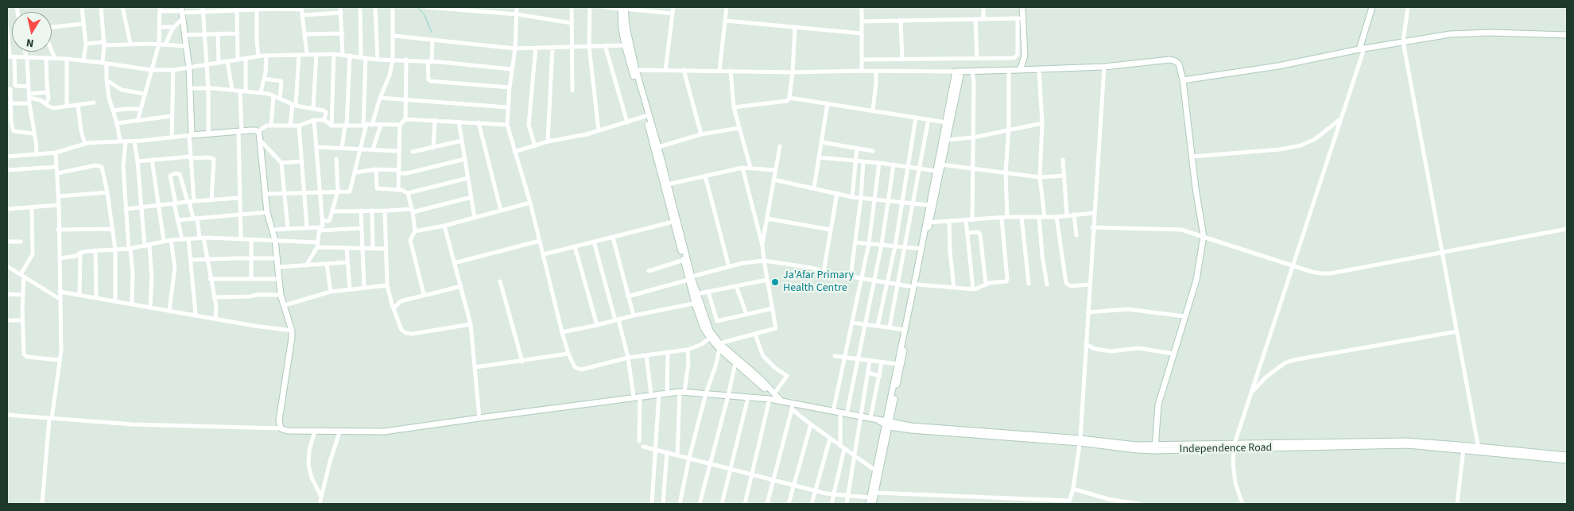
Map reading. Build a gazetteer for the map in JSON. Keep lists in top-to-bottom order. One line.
{"streets":{"street":["Independence Road"]},"places":["Ja'Afar Primary Health Centre"],"north":"bottom"}
